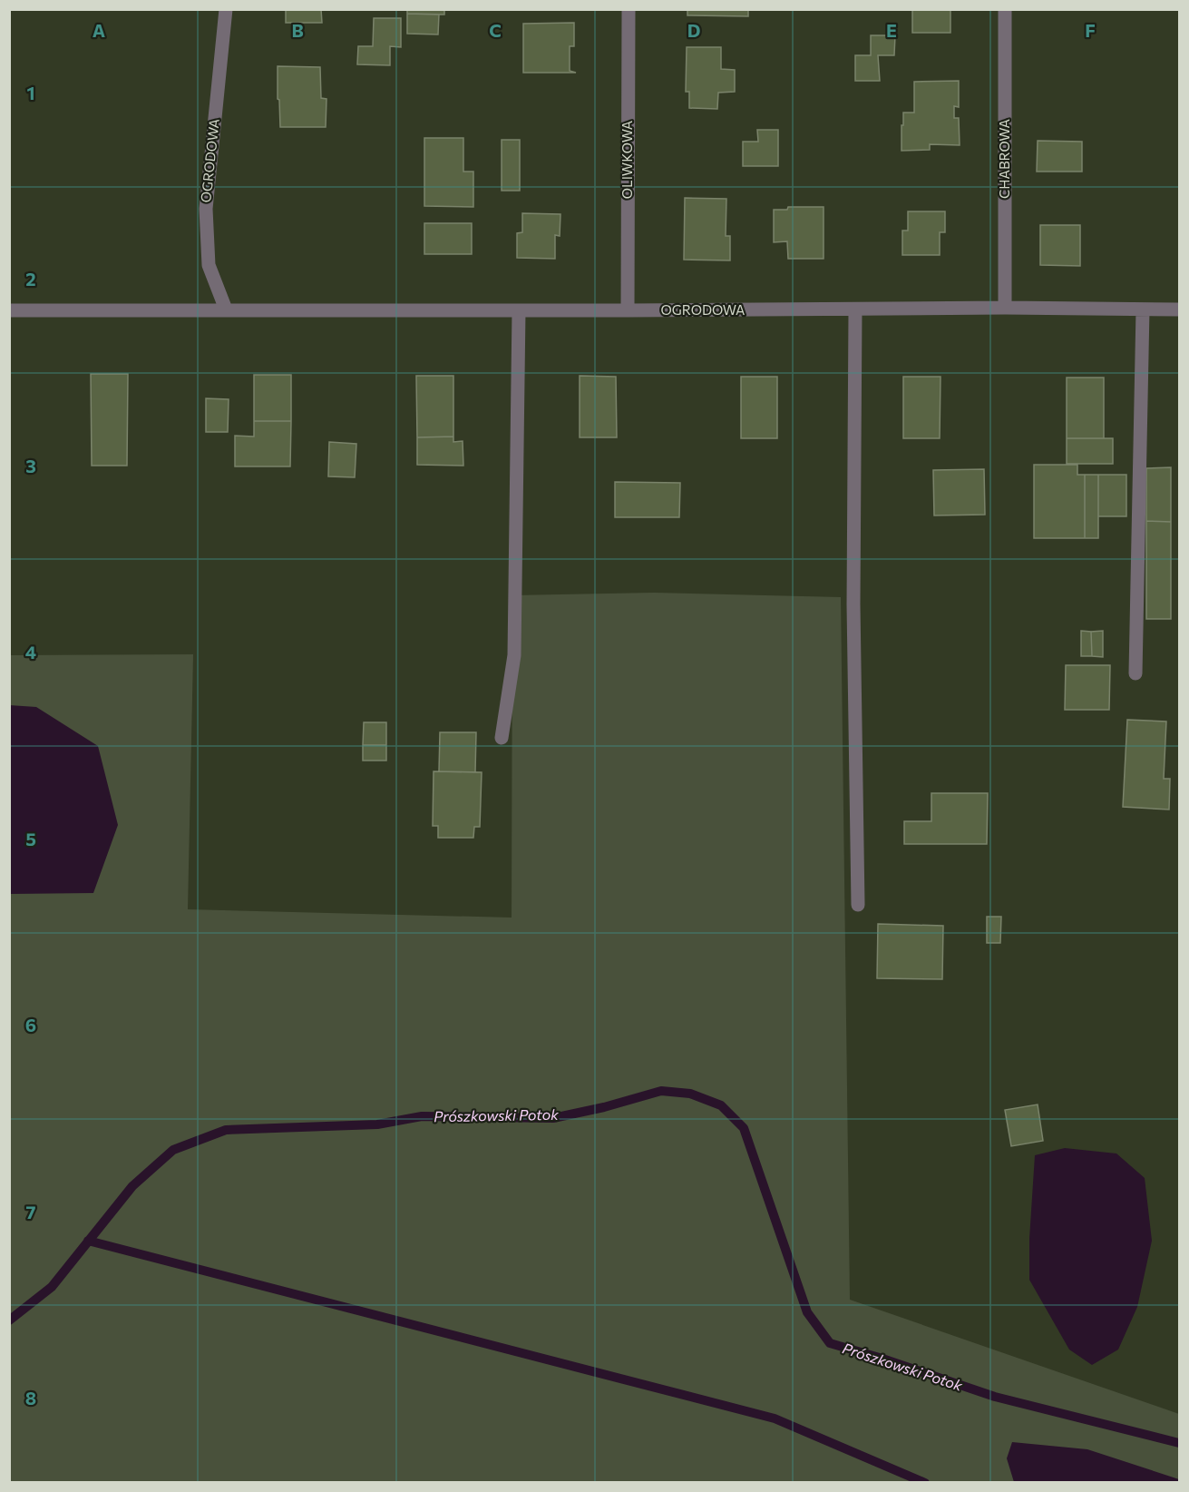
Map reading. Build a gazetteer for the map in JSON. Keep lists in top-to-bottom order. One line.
{"streets":{"street":["CHABROWA","OLIWKOWA","OGRODOWA"]},"crossings":[["CHABROWA","OGRODOWA"],["OLIWKOWA","OGRODOWA"]],"water":["Prószkowski Potok"],"grid":{"columns":["A","B","C","D","E","F"],"rows":["1","2","3","4","5","6","7","8"]}}
